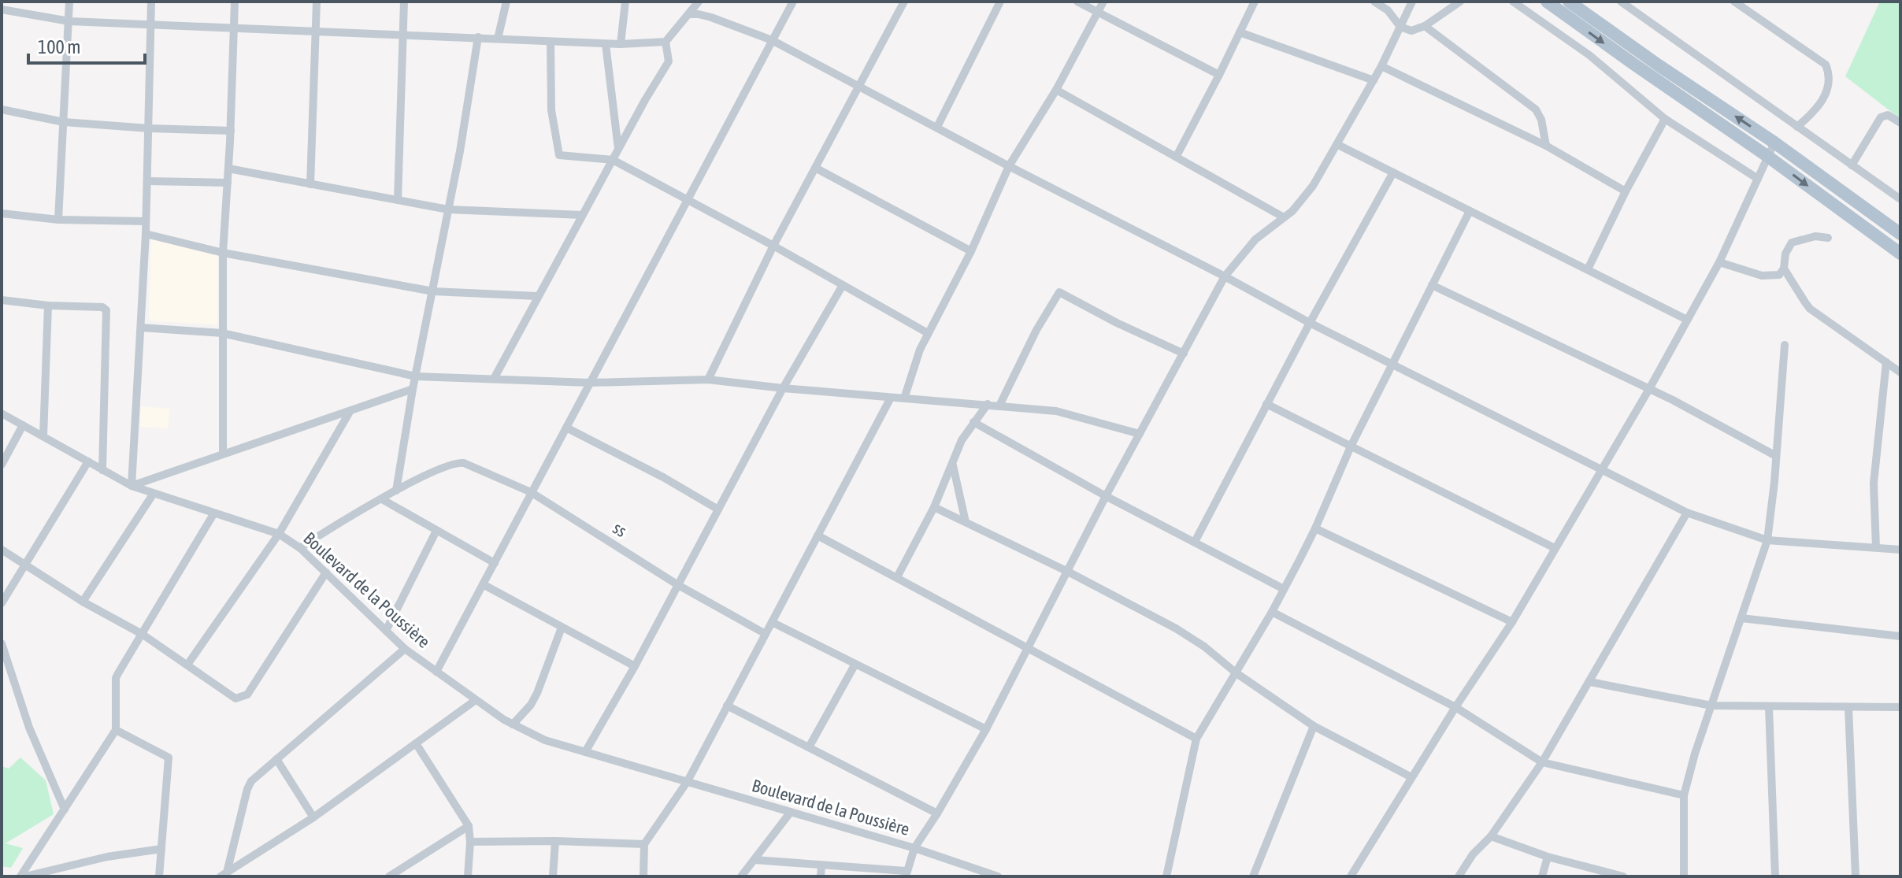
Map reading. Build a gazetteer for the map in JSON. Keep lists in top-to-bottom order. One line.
{"streets":{"street":["ss","Boulevard de la Poussière"]},"scale_bar":"100 m"}
